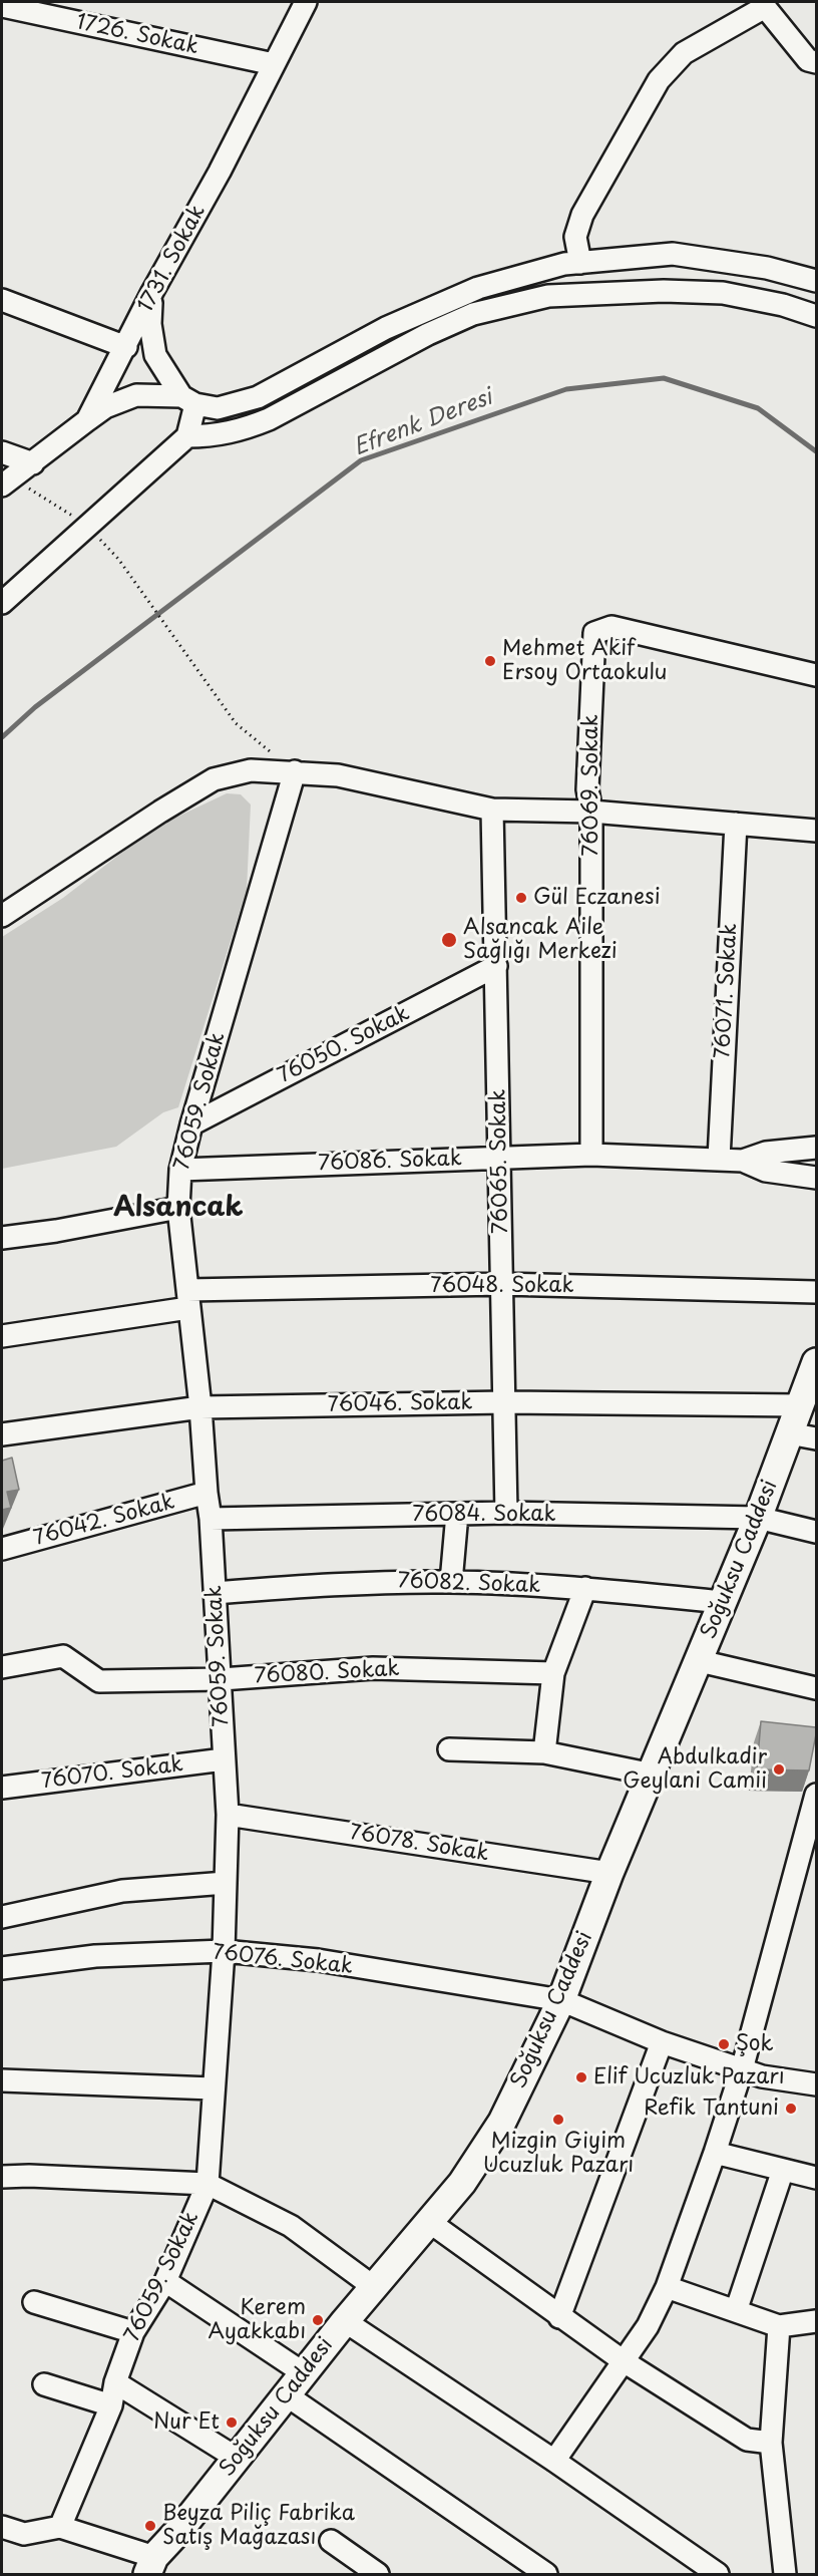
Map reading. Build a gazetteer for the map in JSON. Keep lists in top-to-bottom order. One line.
{"streets":{"street":["1726. Sokak","1731. Sokak","76069. Sokak","76071. Sokak","76050. Sokak","76059. Sokak","76086. Sokak","76065. Sokak","76048. Sokak","76046. Sokak","76084. Sokak","76042. Sokak","Soğuksu Caddesi","76082. Sokak","76080. Sokak","76070. Sokak","76078. Sokak","76076. Sokak"]},"crossings":[["1726. Sokak","1731. Sokak"],["76069. Sokak","76086. Sokak"],["76071. Sokak","76086. Sokak"],["76050. Sokak","76059. Sokak"],["76050. Sokak","76065. Sokak"],["76059. Sokak","76086. Sokak"],["76059. Sokak","76048. Sokak"],["76059. Sokak","76046. Sokak"],["76059. Sokak","76084. Sokak"],["76059. Sokak","76042. Sokak"],["76059. Sokak","76082. Sokak"],["76059. Sokak","76080. Sokak"],["76059. Sokak","76070. Sokak"],["76059. Sokak","76078. Sokak"],["76059. Sokak","76076. Sokak"],["76086. Sokak","76065. Sokak"],["76065. Sokak","76048. Sokak"],["76065. Sokak","76046. Sokak"],["76065. Sokak","76084. Sokak"],["76046. Sokak","Soğuksu Caddesi"],["76084. Sokak","Soğuksu Caddesi"],["Soğuksu Caddesi","76082. Sokak"],["Soğuksu Caddesi","76078. Sokak"],["Soğuksu Caddesi","76076. Sokak"]],"districts":["Alsancak"],"water":["Efrenk Deresi"],"places":["Mehmet Akif Ersoy Ortaokulu","Gül Eczanesi","Alsancak Aile Sağlığı Merkezi","Abdulkadir Geylani Camii","Şok","Elif Ucuzluk Pazarı","Refik Tantuni","Mizgin Giyim Ucuzluk Pazarı","Kerem Ayakkabı","Nur Et","Beyza Piliç Fabrika Satış Mağazası"]}
